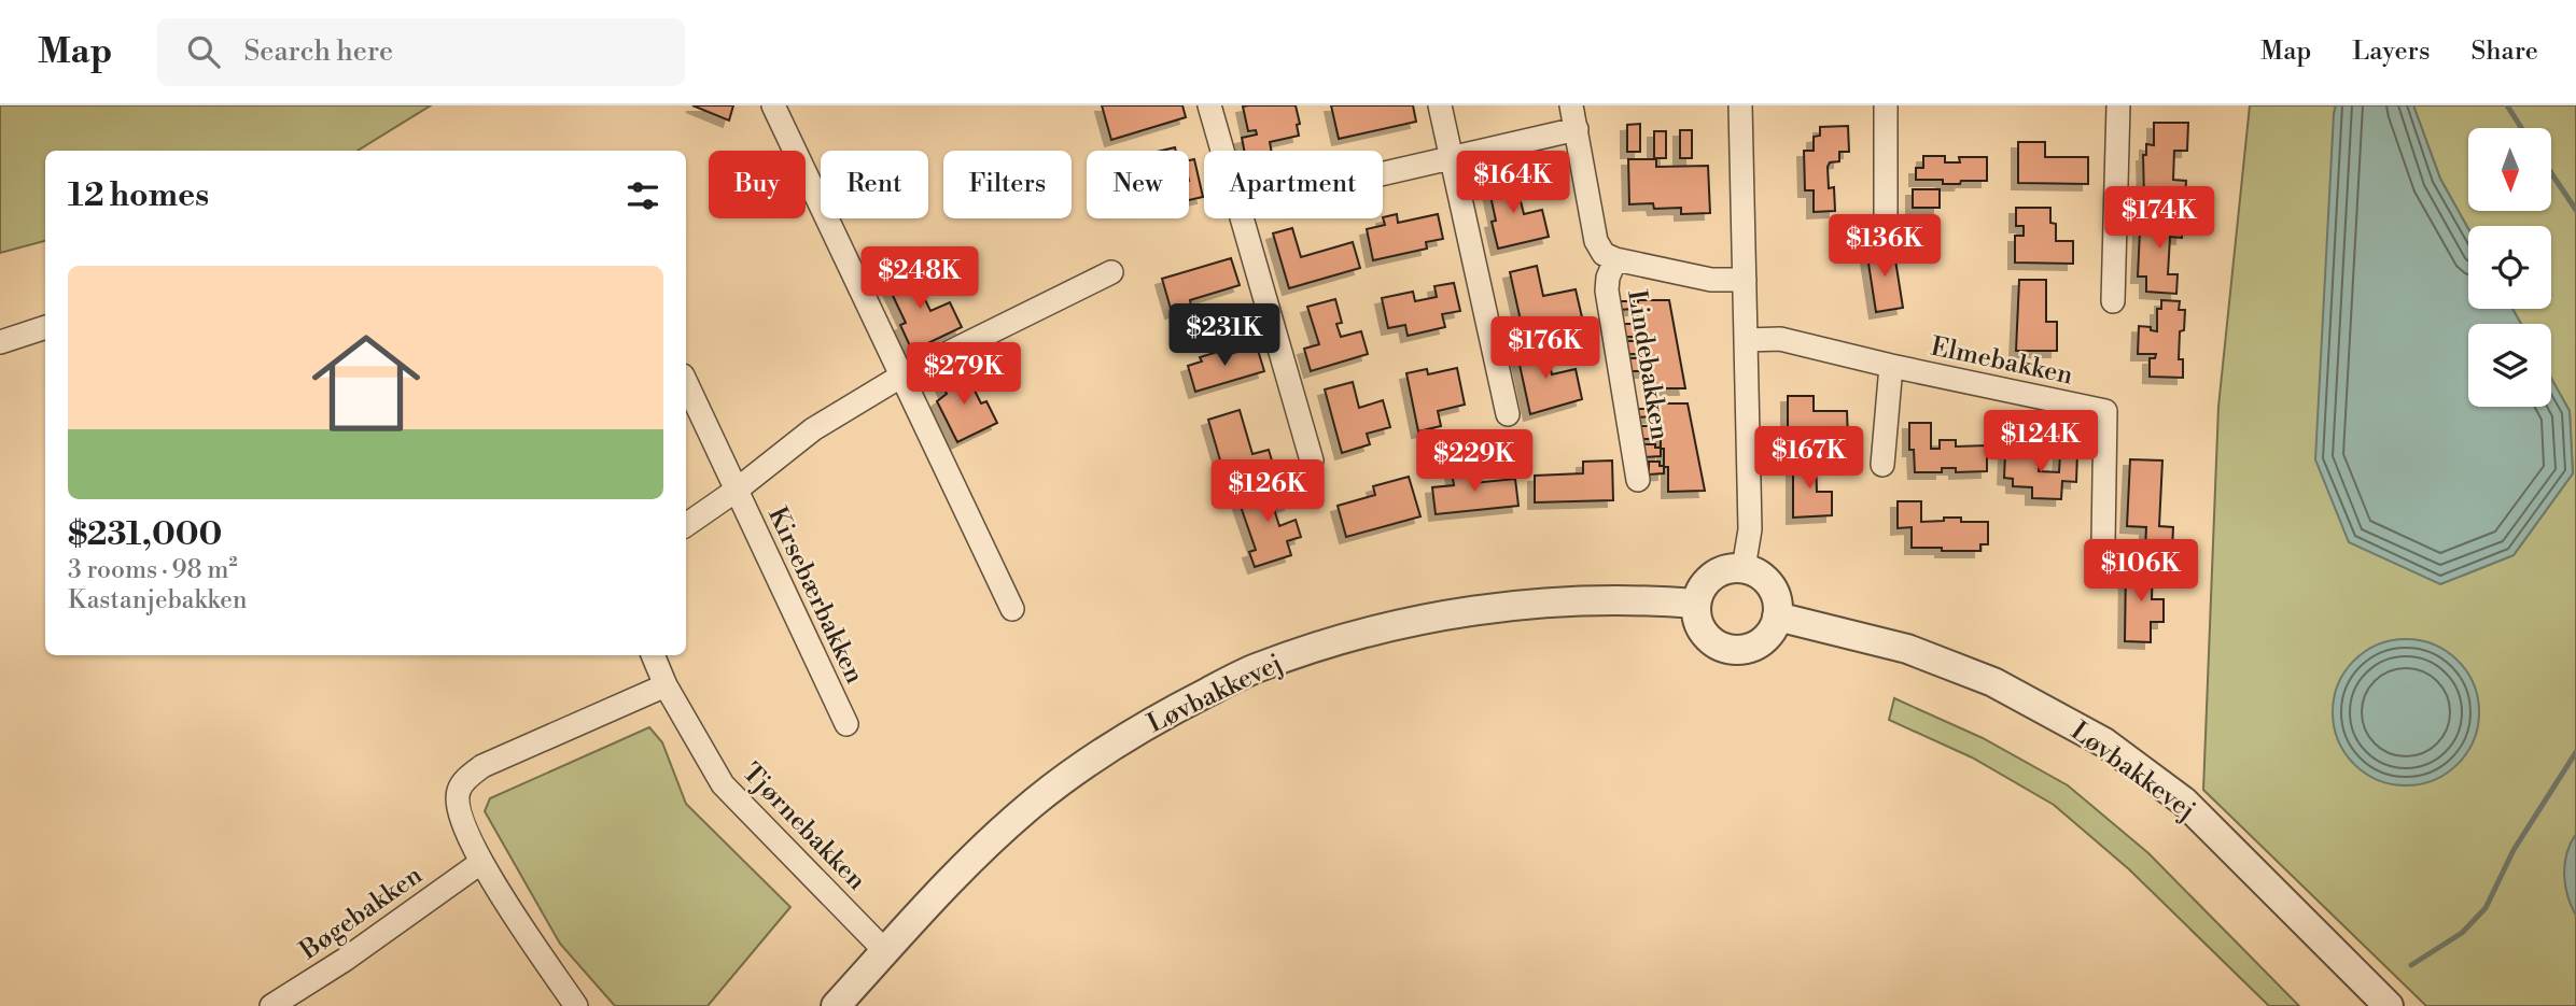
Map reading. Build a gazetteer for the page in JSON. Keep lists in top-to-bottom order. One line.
{"streets":{"street":["Elmebakken","Lindebakken","Kirsebærbakken","Løvbakkevej","Tjørnebakken","Bøgebakken"]},"crossings":[["Løvbakkevej","Tjørnebakken"]],"north":"bottom","page":{"header":"Map","search":"Search here","nav":["Map","Layers","Share"],"price":["$164K","$174K","$136K","$248K","$231K","$176K","$279K","$124K","$167K","$229K","$126K","$106K"],"chip":["Buy","Rent","Filters","New","Apartment"],"heading":"12 homes","list":[{"name":"$231,000","note":"3 rooms · 98 m² · Kastanjebakken"}]}}
